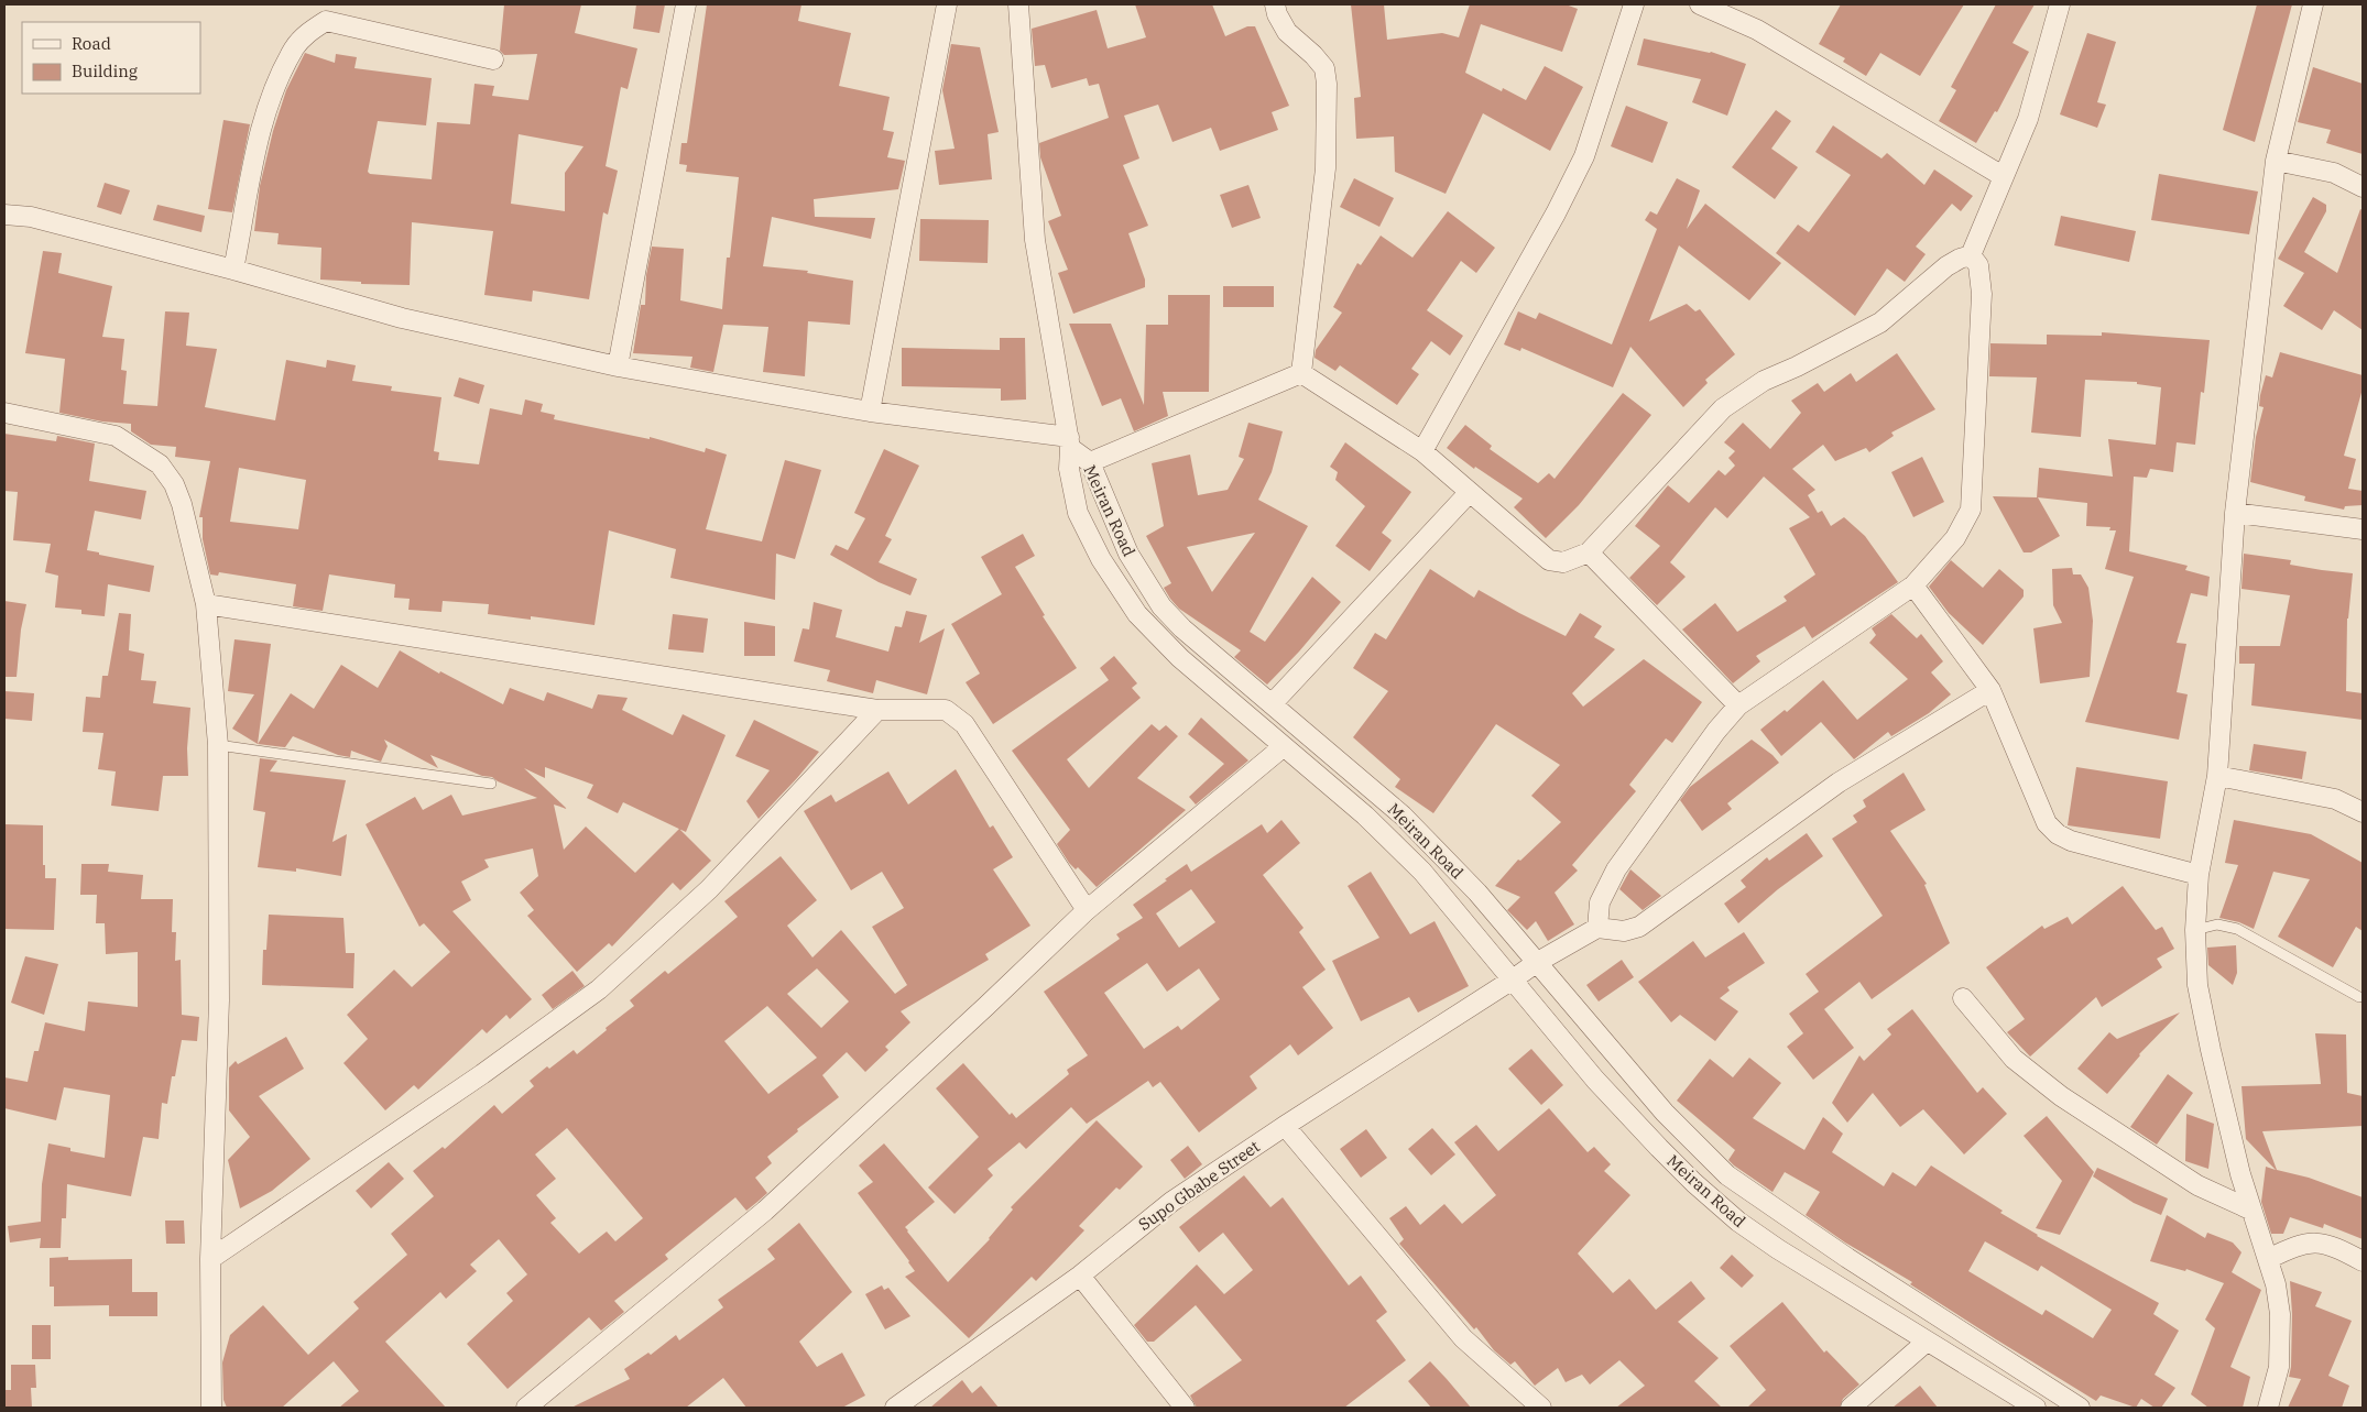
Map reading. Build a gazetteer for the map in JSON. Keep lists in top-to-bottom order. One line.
{"streets":{"street":["Meiran Road","Supo Gbabe Street"]},"crossings":[["Meiran Road","Supo Gbabe Street"]],"legend":["Road","Building"]}
